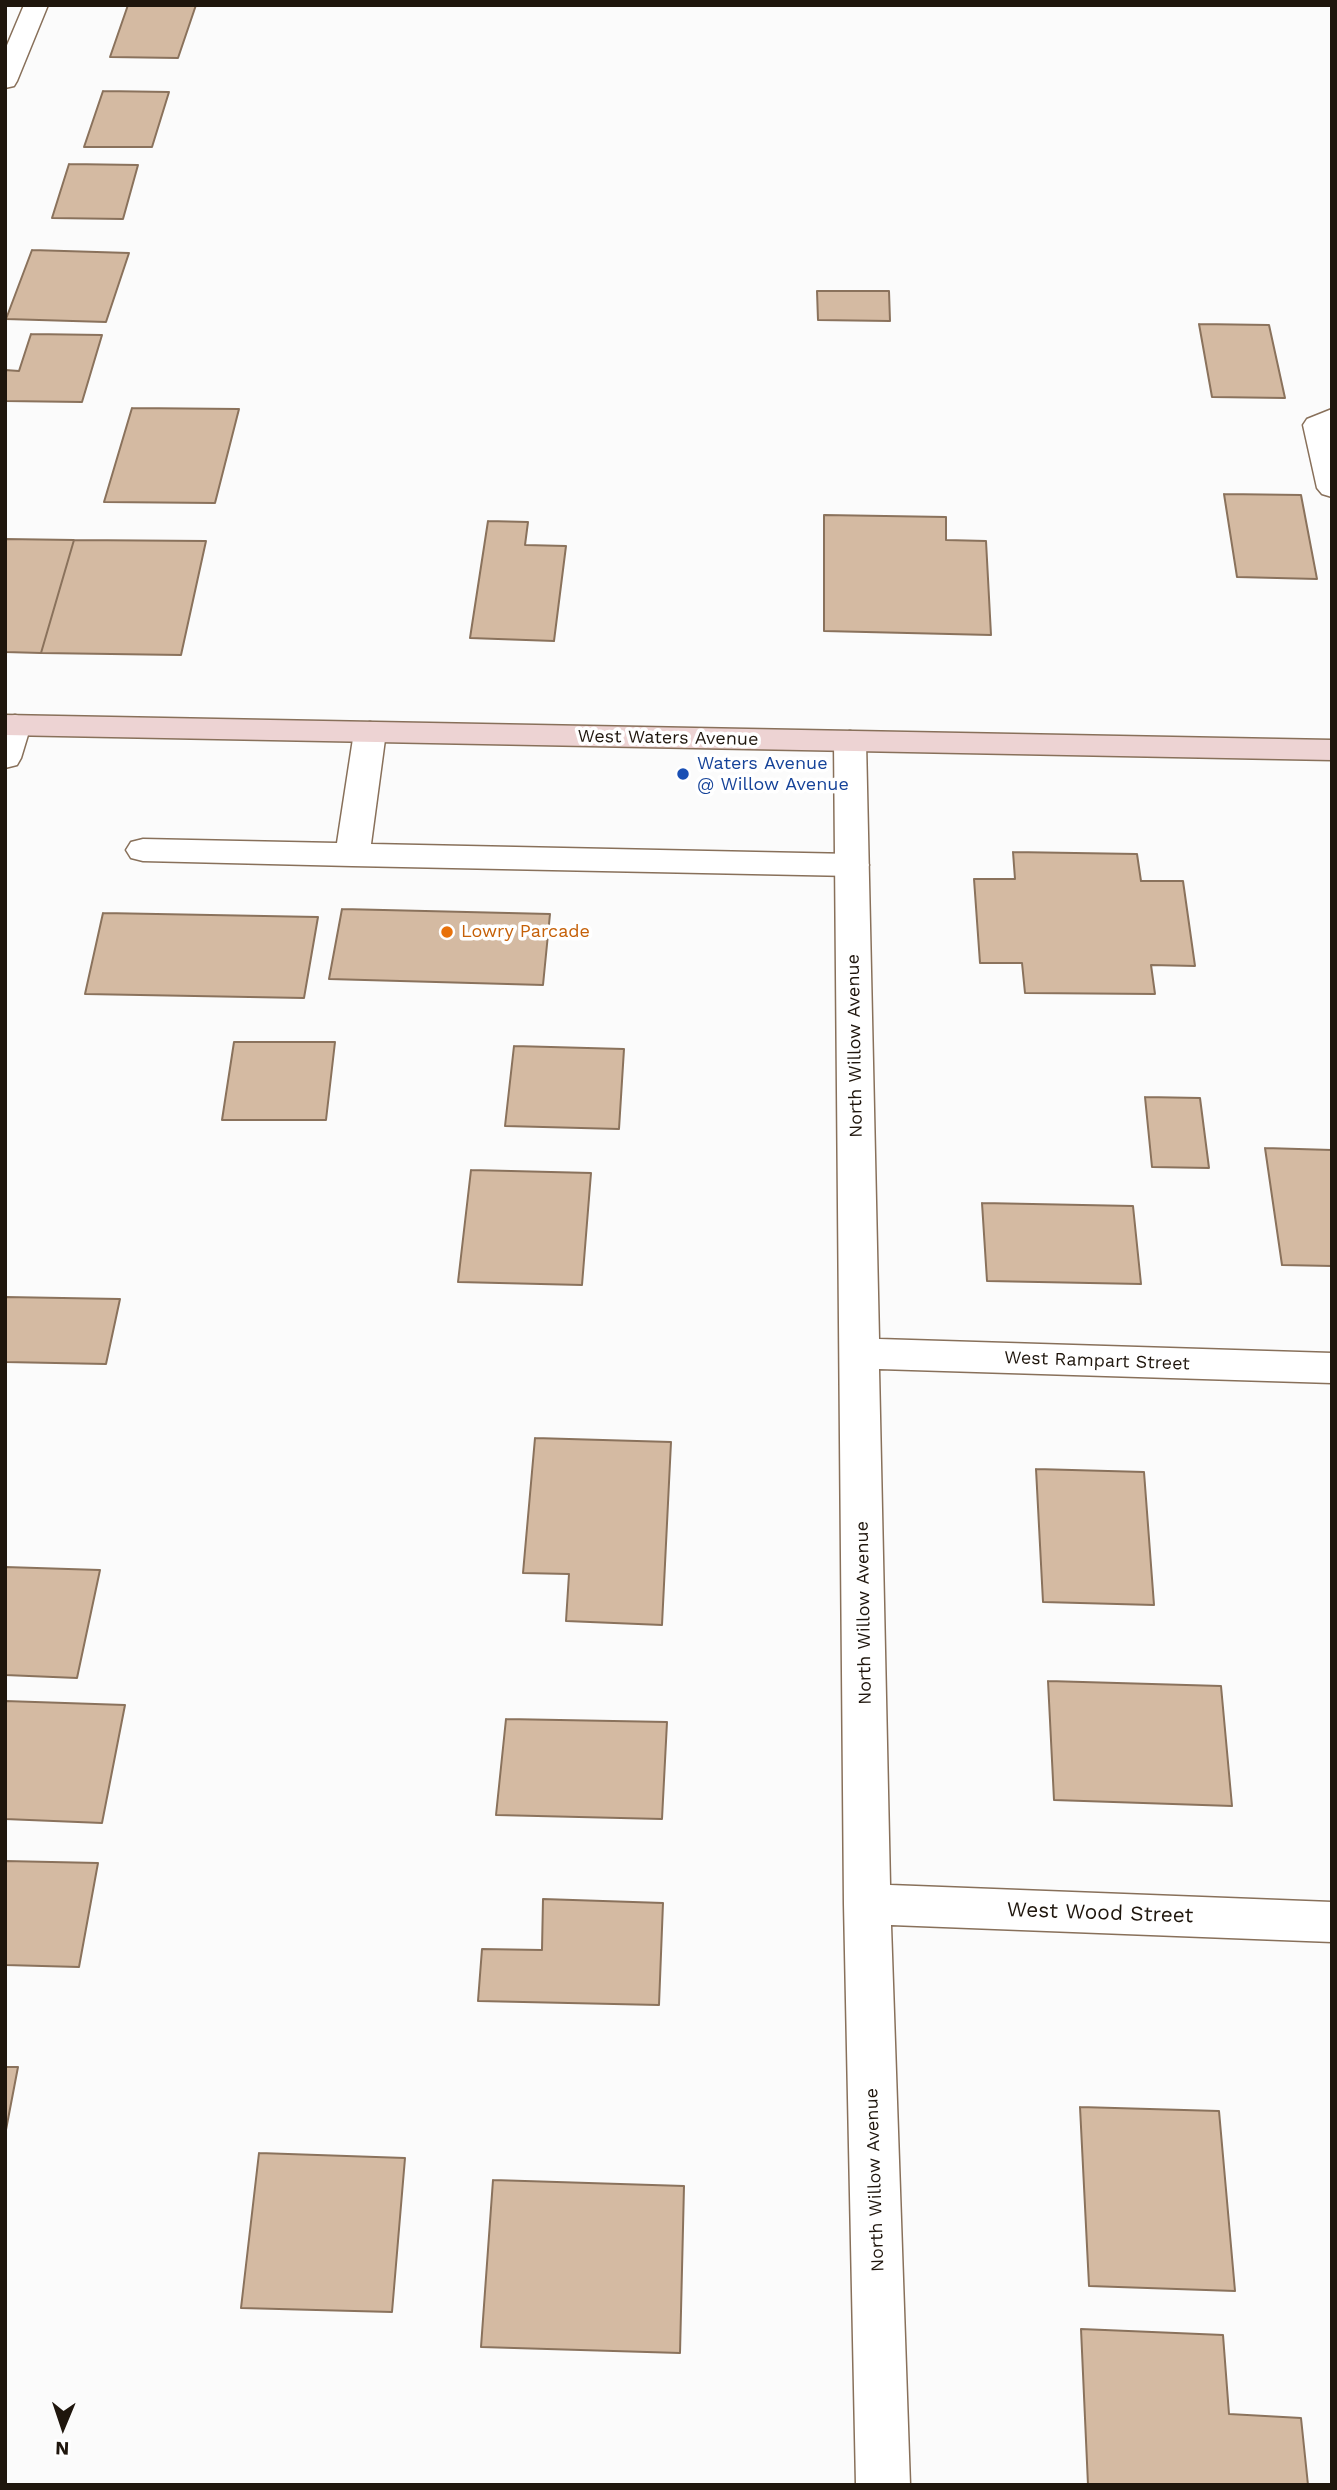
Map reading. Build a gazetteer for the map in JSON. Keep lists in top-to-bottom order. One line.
{"streets":{"main road":["West Waters Avenue"],"street":["North Willow Avenue","West Rampart Street","West Wood Street"]},"crossings":[["West Waters Avenue","North Willow Avenue"],["North Willow Avenue","West Rampart Street"],["North Willow Avenue","West Wood Street"]],"places":["Waters Avenue @ Willow Avenue","Lowry Parcade"],"north":"bottom"}
